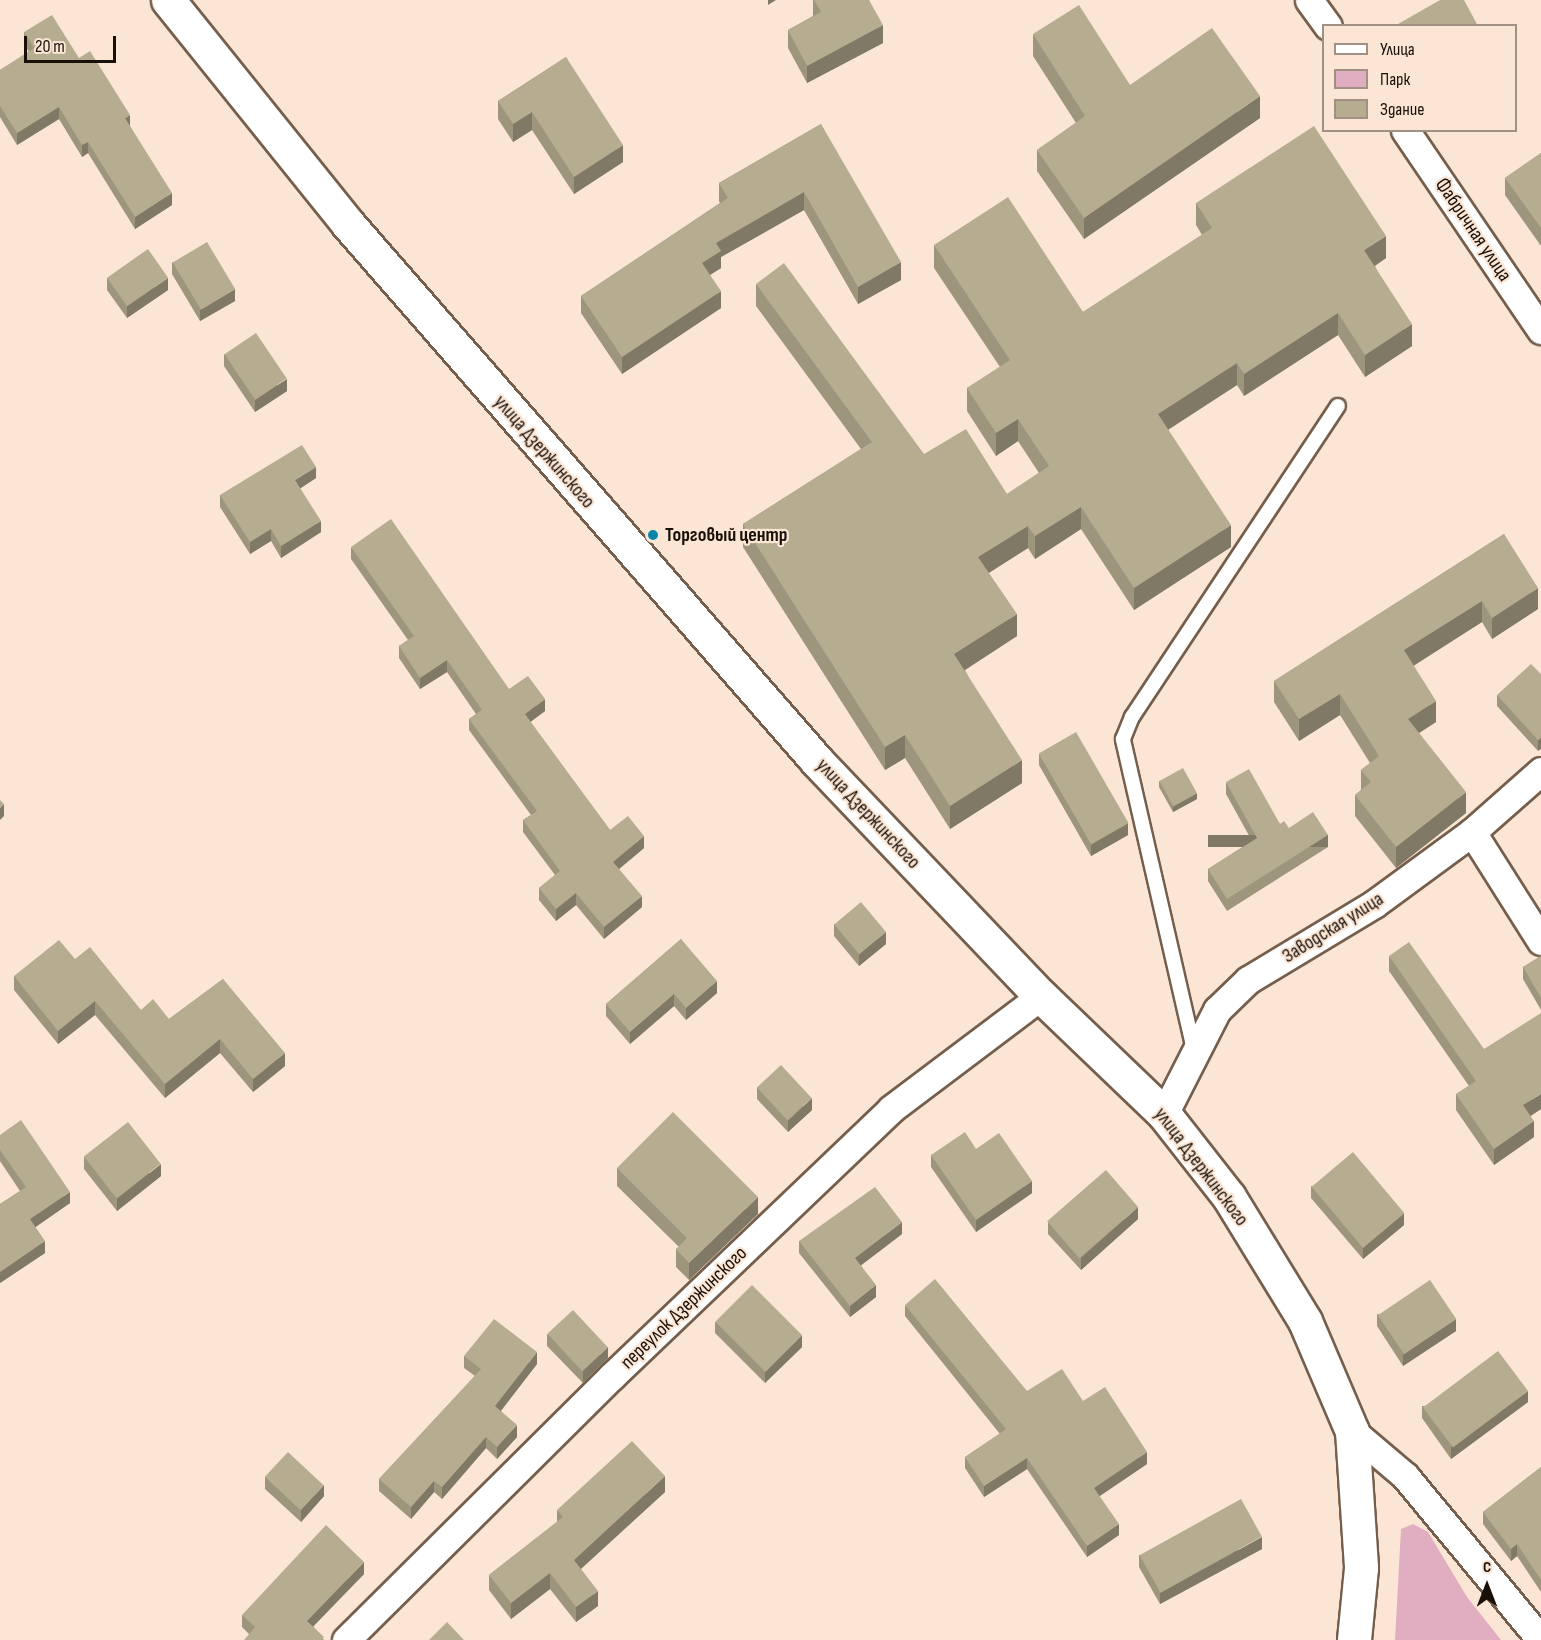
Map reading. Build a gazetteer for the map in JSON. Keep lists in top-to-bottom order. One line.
{"streets":{"street":["Фабричная улица","улица Дзержинского","Заводская улица","переулок Дзержинского"]},"crossings":[["улица Дзержинского","Заводская улица"],["улица Дзержинского","переулок Дзержинского"]],"places":["Торговый центр"],"legend":["Улица","Парк","Здание"],"scale_bar":"20 m","north":"top"}
